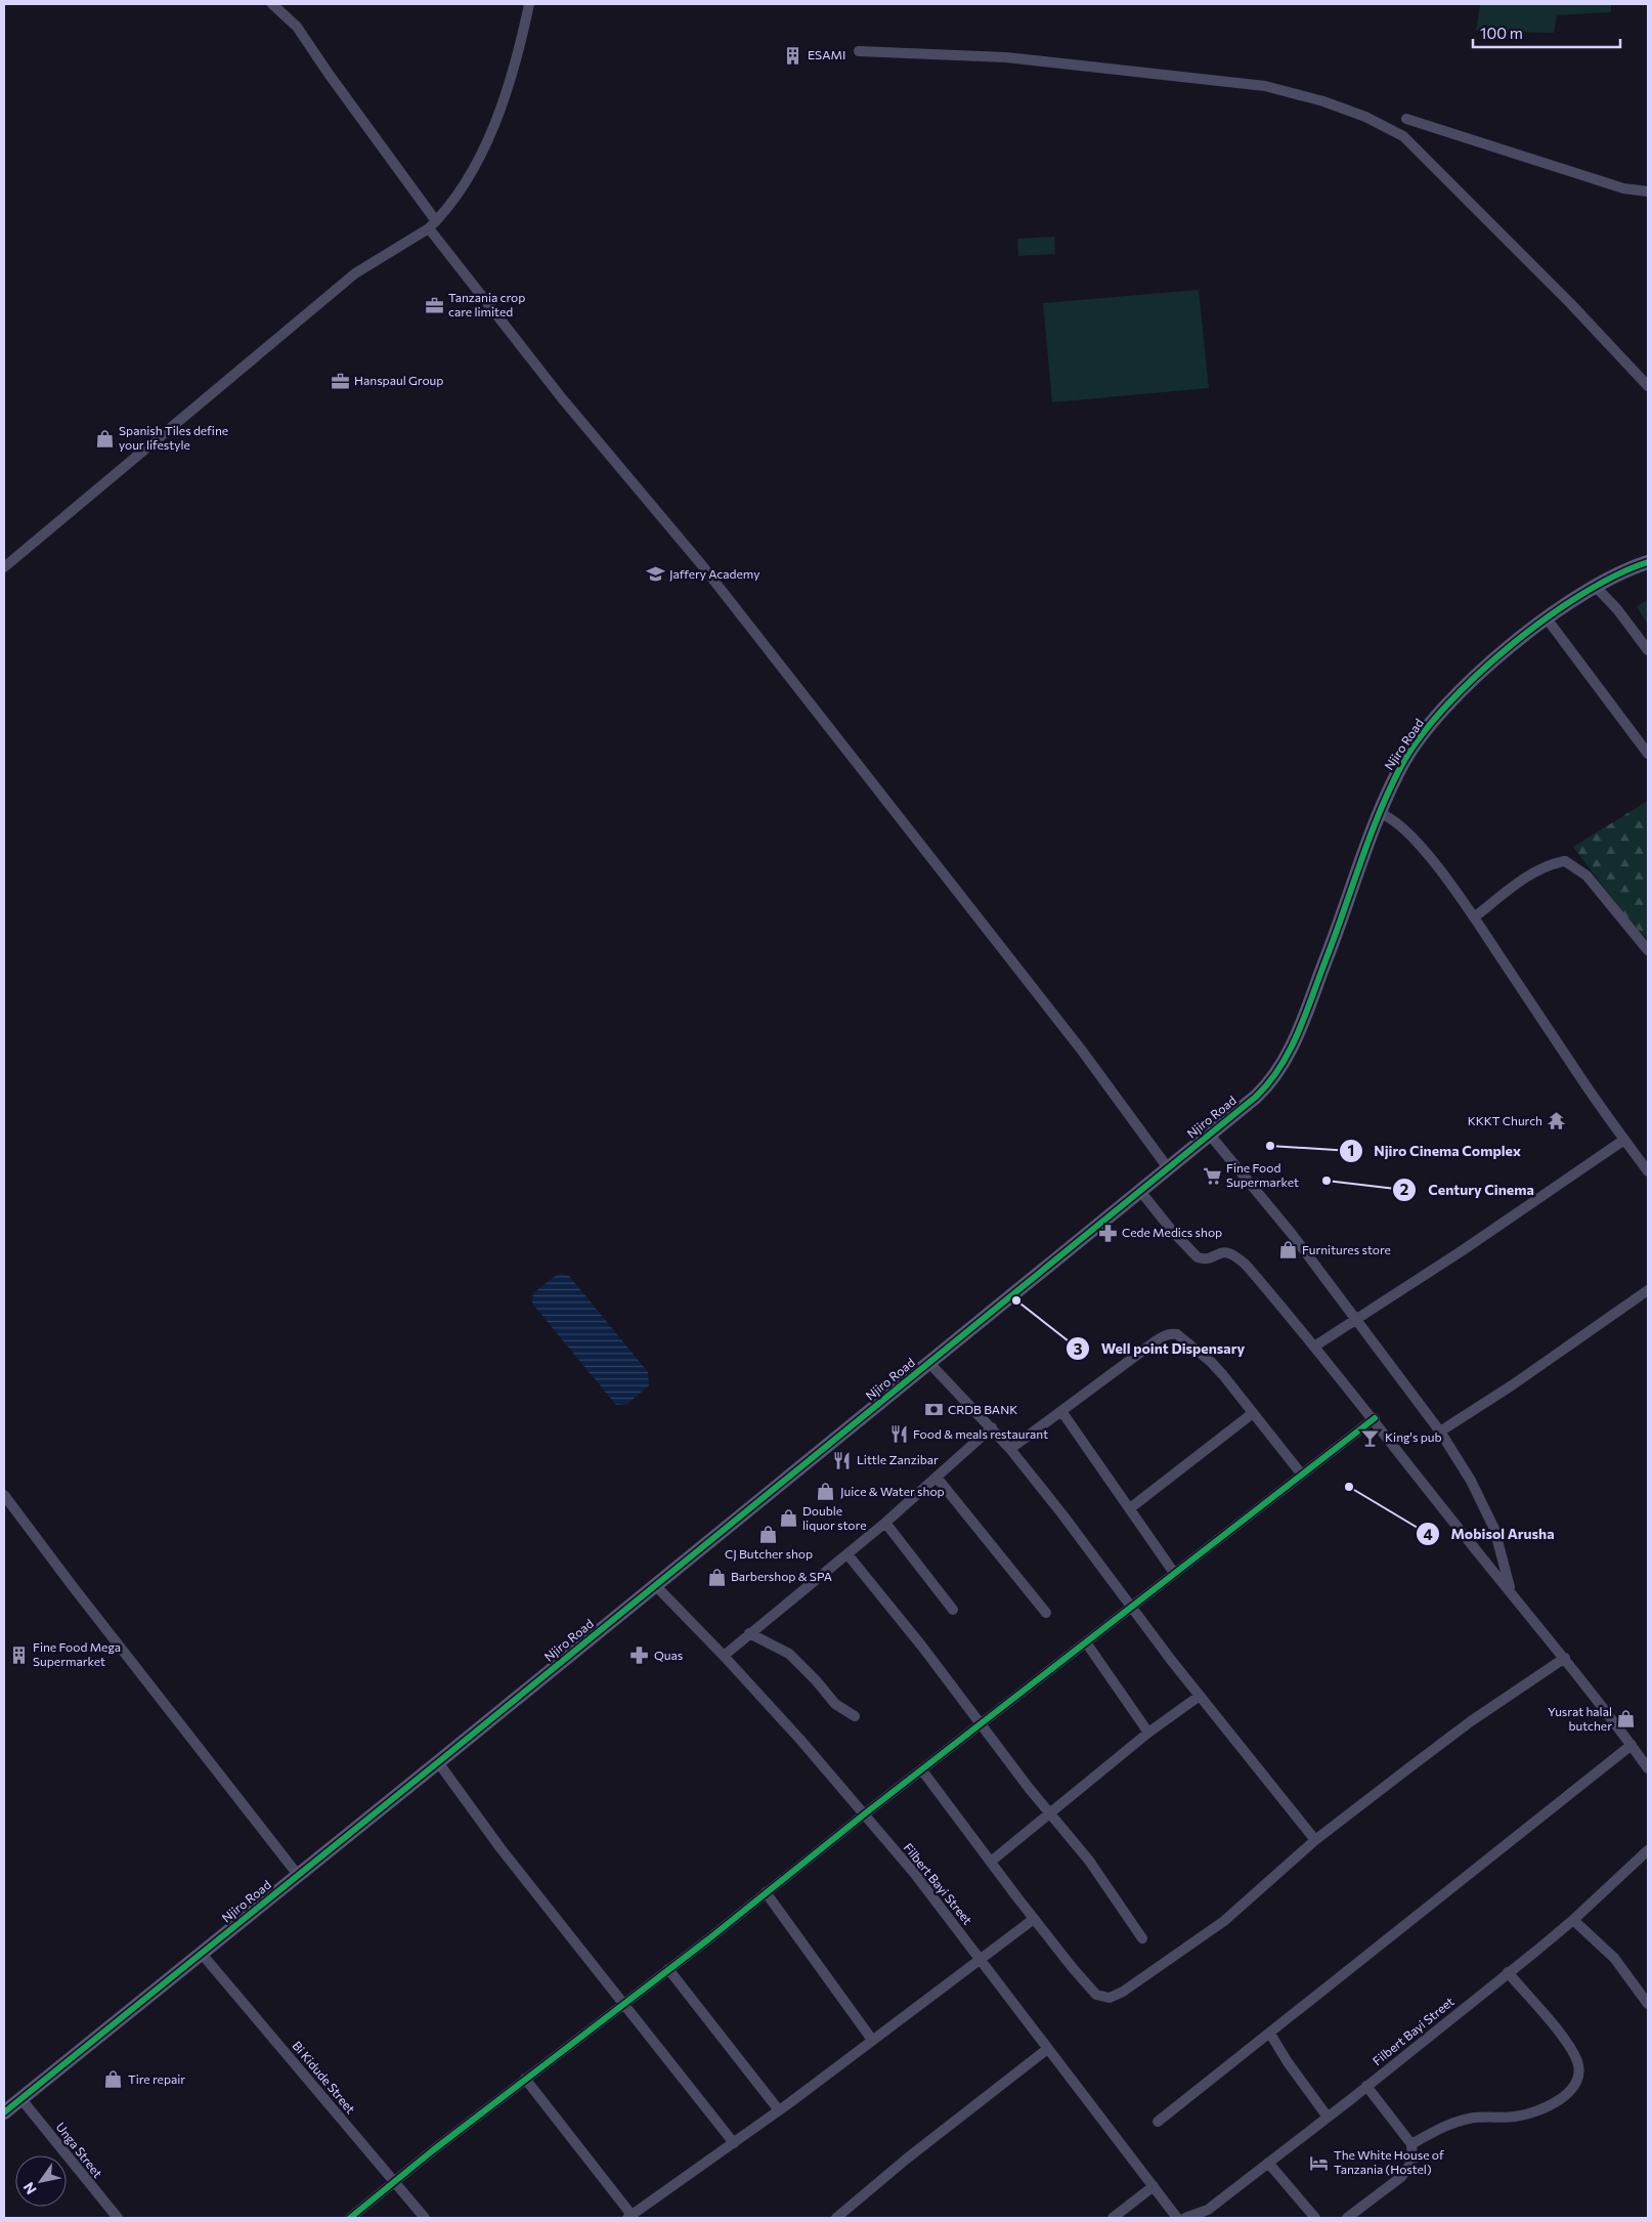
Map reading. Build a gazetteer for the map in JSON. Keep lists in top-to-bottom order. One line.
{"streets":{"street":["Njiro Road","Filbert Bayi Street","Bi Kidude Street","Unga Street"]},"crossings":[["Njiro Road","Filbert Bayi Street"],["Njiro Road","Bi Kidude Street"],["Njiro Road","Unga Street"]],"places":{"building":["ESAMI","Fine Food Mega Supermarket"],"office":["Tanzania crop care limited","Hanspaul Group"],"shop":["Spanish Tiles define your lifestyle","Furnitures store","Juice & Water shop","Double liquor store","CJ Butcher shop","Barbershop & SPA","Yusrat halal butcher","Tire repair"],"school or university":["Jaffery Academy"],"temple":["KKKT Church"],"other":["Njiro Cinema Complex","Century Cinema","Well point Dispensary","Mobisol Arusha"],"supermarket":["Fine Food Supermarket"],"pharmacy":["Cede Medics shop","Quas"],"bank":["CRDB BANK"],"restaurant":["Food & meals restaurant","Little Zanzibar"],"bar":["King's pub"],"hotel":["The White House of Tanzania (Hostel)"]},"scale_bar":"100 m","north":"bottom left"}
